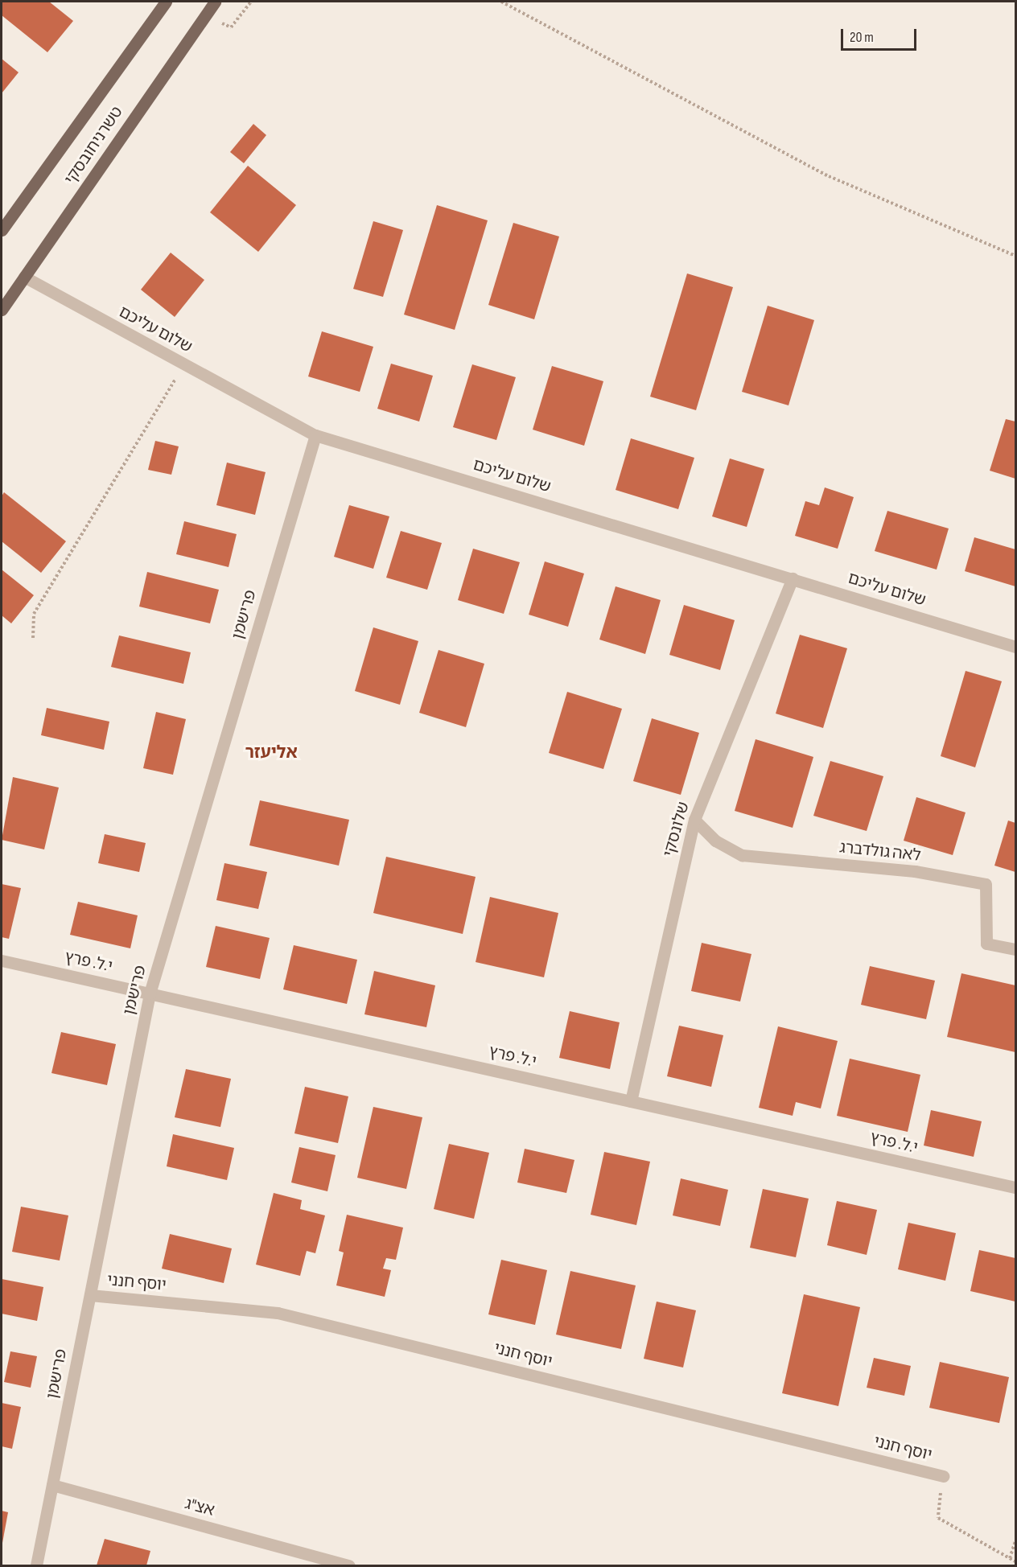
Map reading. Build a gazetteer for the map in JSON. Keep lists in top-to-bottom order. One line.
{"streets":{"main road":["טשרניחובסקי"],"street":["שלום עליכם","פרישמן","שלונסקי","לאה גולדברג","י.ל. פרץ","יוסף חנני","אצ\"ג"]},"crossings":[["טשרניחובסקי","שלום עליכם"],["שלום עליכם","פרישמן"],["שלום עליכם","שלונסקי"],["פרישמן","י.ל. פרץ"],["פרישמן","יוסף חנני"],["פרישמן","אצ\"ג"],["שלונסקי","לאה גולדברג"],["שלונסקי","י.ל. פרץ"]],"districts":["אליעזר"],"scale_bar":"20 m"}
